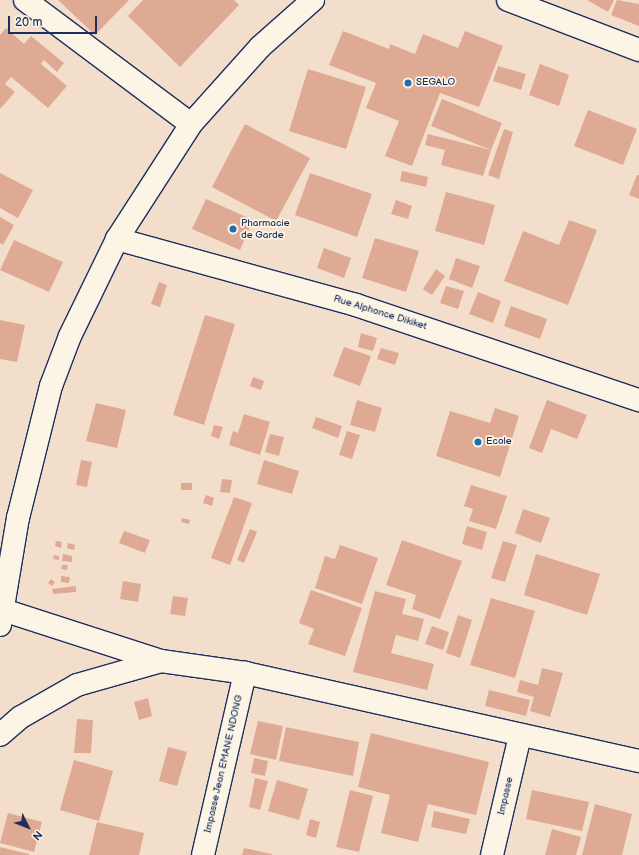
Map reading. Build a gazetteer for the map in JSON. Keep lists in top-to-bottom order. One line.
{"streets":{"street":["Rue Alphonce Dikiket","Impasse Jean EMANE NDONG","Impasse"]},"places":["SEGALO","Pharmacie de Garde","Ecole"],"scale_bar":"20 m","north":"bottom right"}
